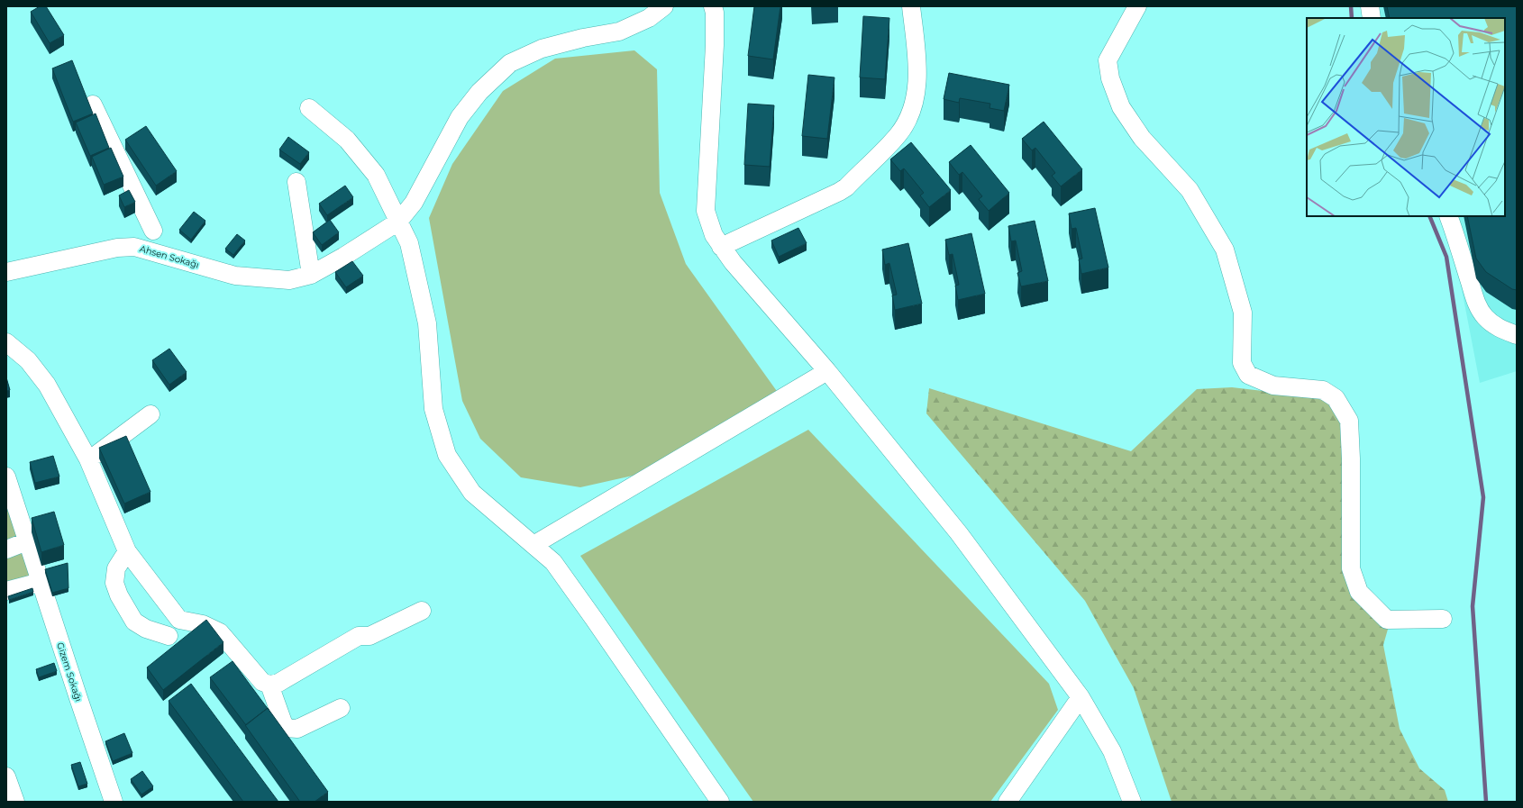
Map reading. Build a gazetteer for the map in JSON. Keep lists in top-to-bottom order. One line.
{"streets":{"street":["Ahsen Sokağı","Gizem Sokağı"]}}
